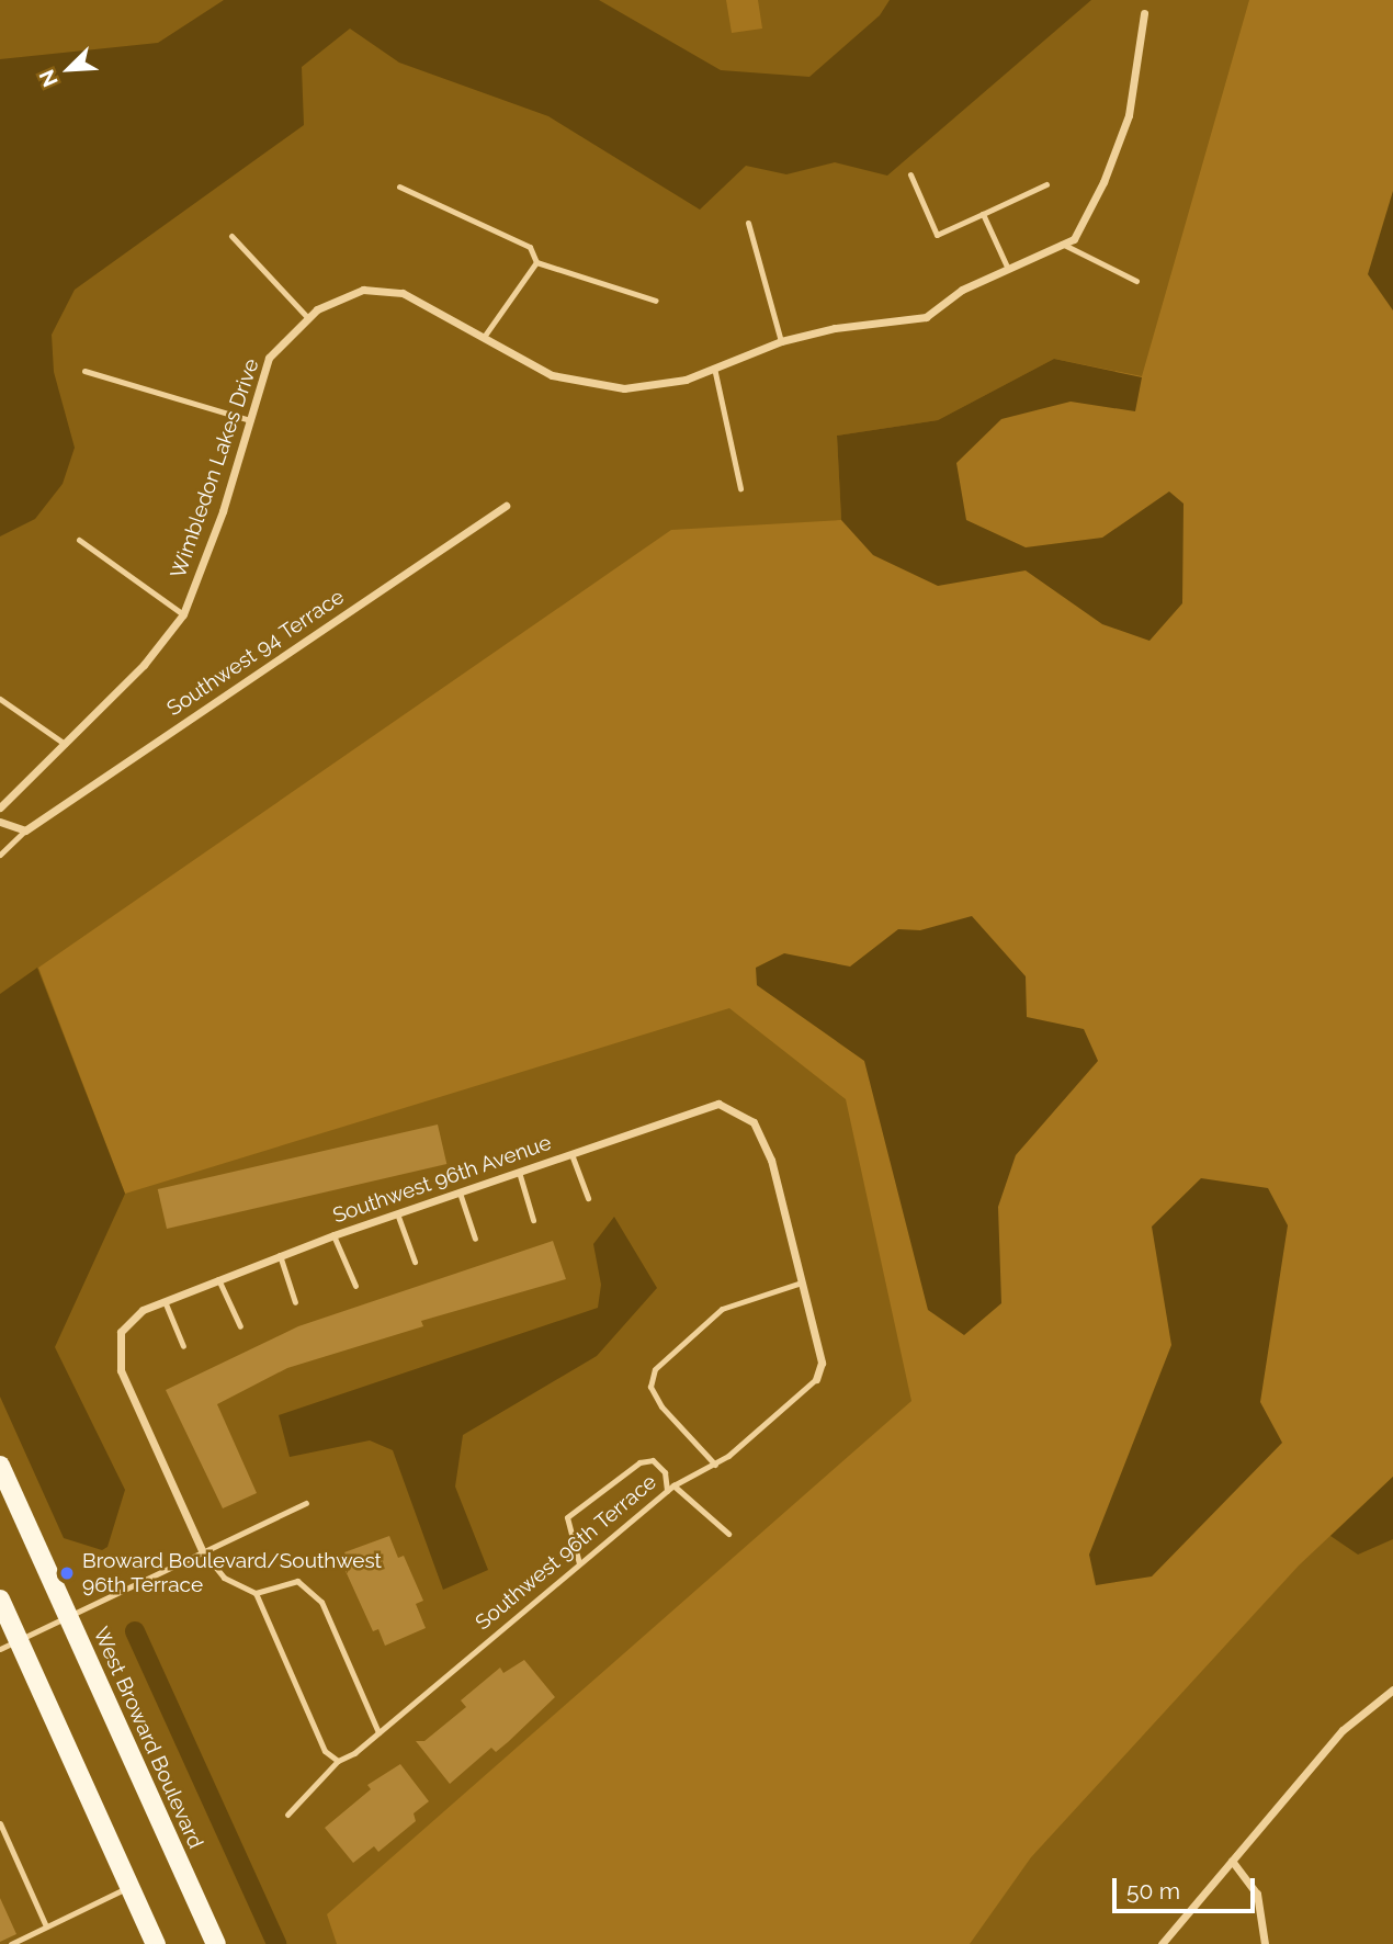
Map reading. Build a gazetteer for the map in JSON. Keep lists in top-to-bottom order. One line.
{"streets":{"main road":["West Broward Boulevard"],"street":["Wimbledon Lakes Drive","Southwest 94 Terrace","Southwest 96th Avenue"],"lane":["Southwest 96th Terrace"]},"crossings":[["Southwest 96th Avenue","Southwest 96th Terrace"]],"places":["Broward Boulevard/Southwest 96th Terrace"],"scale_bar":"50 m","north":"bottom left"}
